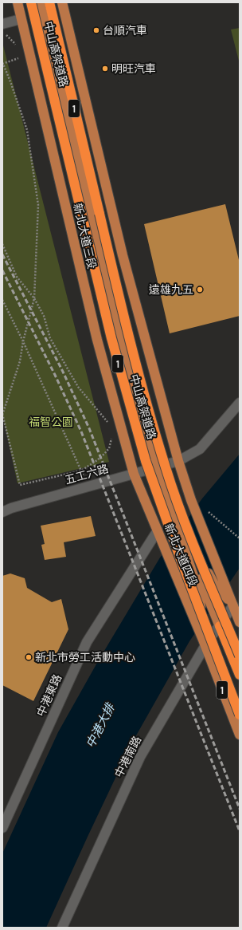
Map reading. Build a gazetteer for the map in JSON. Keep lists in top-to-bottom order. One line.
{"streets":{"highway":["中山高架道路","1"],"main road":["新北大道三段","新北大道四段"],"street":["五工六路","中港東路","中港南路"]},"crossings":[["1","五工六路"],["1","新北大道四段"],["新北大道三段","五工六路"],["新北大道三段","新北大道四段"],["五工六路","新北大道四段"],["新北大道四段","中港東路"],["新北大道四段","中港南路"]],"water":["中港大排"],"parks":["福智公園"],"places":["台順汽車","明旺汽車","遠雄九五","新北市勞工活動中心"]}
